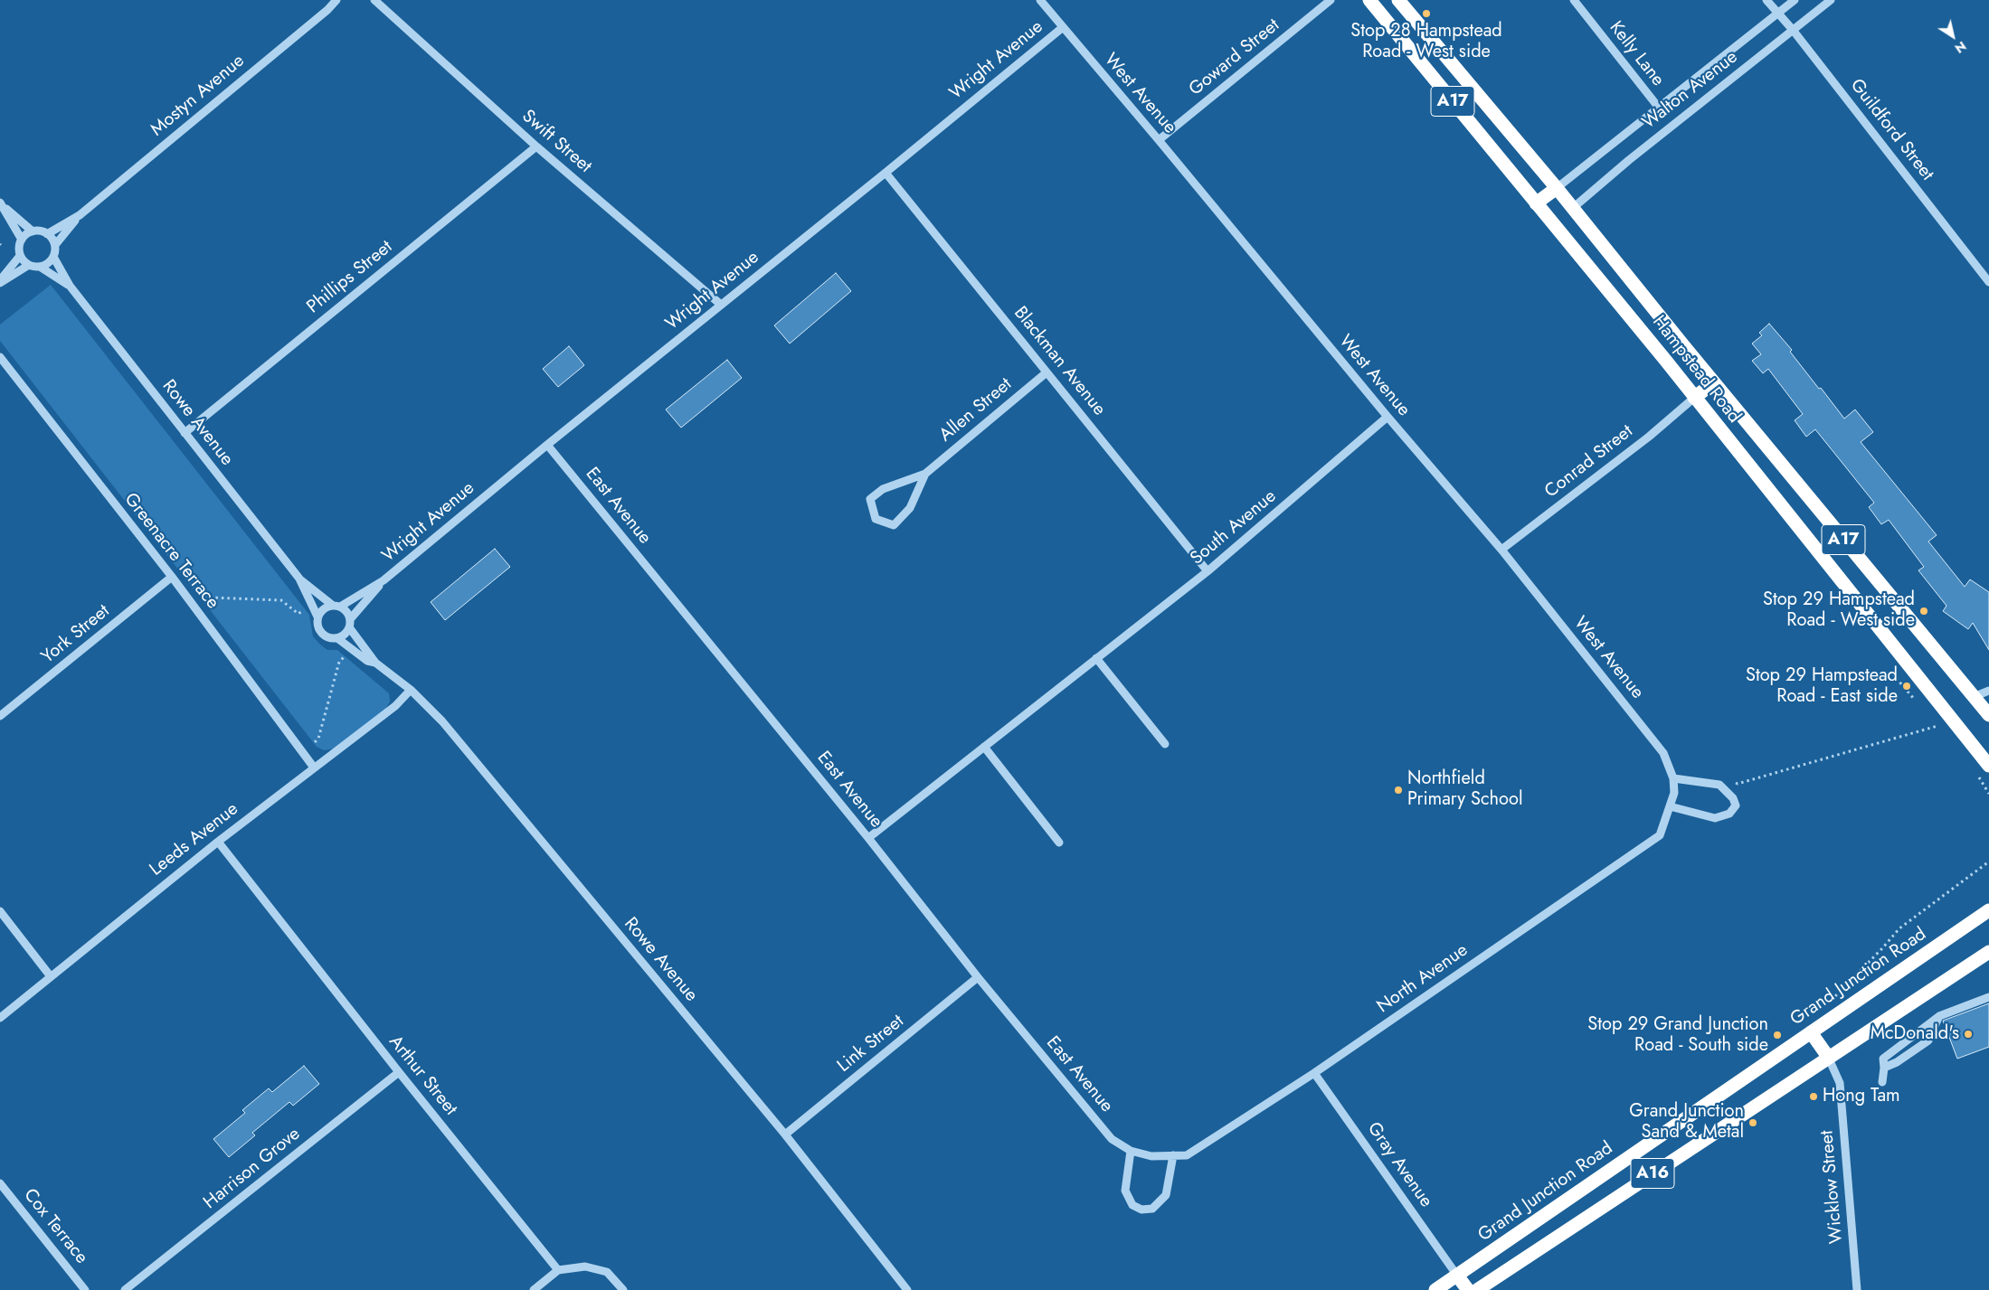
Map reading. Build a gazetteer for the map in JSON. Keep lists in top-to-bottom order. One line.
{"streets":{"highway":["A17","Hampstead Road","Grand Junction Road","A16"],"street":["Kelly Lane","Goward Street","Wright Avenue","Walton Avenue","West Avenue","Mostyn Avenue","Guildford Street","Swift Street","Phillips Street","Blackman Avenue","Allen Street","Rowe Avenue","Conrad Street","East Avenue","South Avenue","Greenacre Terrace","York Street","Leeds Avenue","North Avenue","Link Street","Arthur Street","Gray Avenue","Harrison Grove","Wicklow Street","Cox Terrace"]},"crossings":[["Kelly Lane","Walton Avenue"],["Goward Street","West Avenue"],["Wright Avenue","West Avenue"],["Wright Avenue","Swift Street"],["Wright Avenue","Blackman Avenue"],["Wright Avenue","Rowe Avenue"],["Wright Avenue","East Avenue"],["Walton Avenue","Guildford Street"],["Walton Avenue","Hampstead Road"],["West Avenue","Conrad Street"],["West Avenue","South Avenue"],["West Avenue","North Avenue"],["Mostyn Avenue","Rowe Avenue"],["Swift Street","Phillips Street"],["Phillips Street","Rowe Avenue"],["Blackman Avenue","Allen Street"],["Blackman Avenue","South Avenue"],["Hampstead Road","Conrad Street"],["Rowe Avenue","Leeds Avenue"],["Rowe Avenue","Link Street"],["East Avenue","South Avenue"],["East Avenue","North Avenue"],["East Avenue","Link Street"],["Greenacre Terrace","York Street"],["Greenacre Terrace","Leeds Avenue"],["Leeds Avenue","Arthur Street"],["Grand Junction Road","Gray Avenue"],["North Avenue","Gray Avenue"],["Arthur Street","Harrison Grove"],["A16","Wicklow Street"]],"places":["Stop 28 Hampstead Road - West side","Stop 29 Hampstead Road - West side","Stop 29 Hampstead Road - East side","Northfield Primary School","McDonald's","Stop 29 Grand Junction Road - South side","Hong Tam","Grand Junction Sand & Metal"],"north":"bottom right"}
